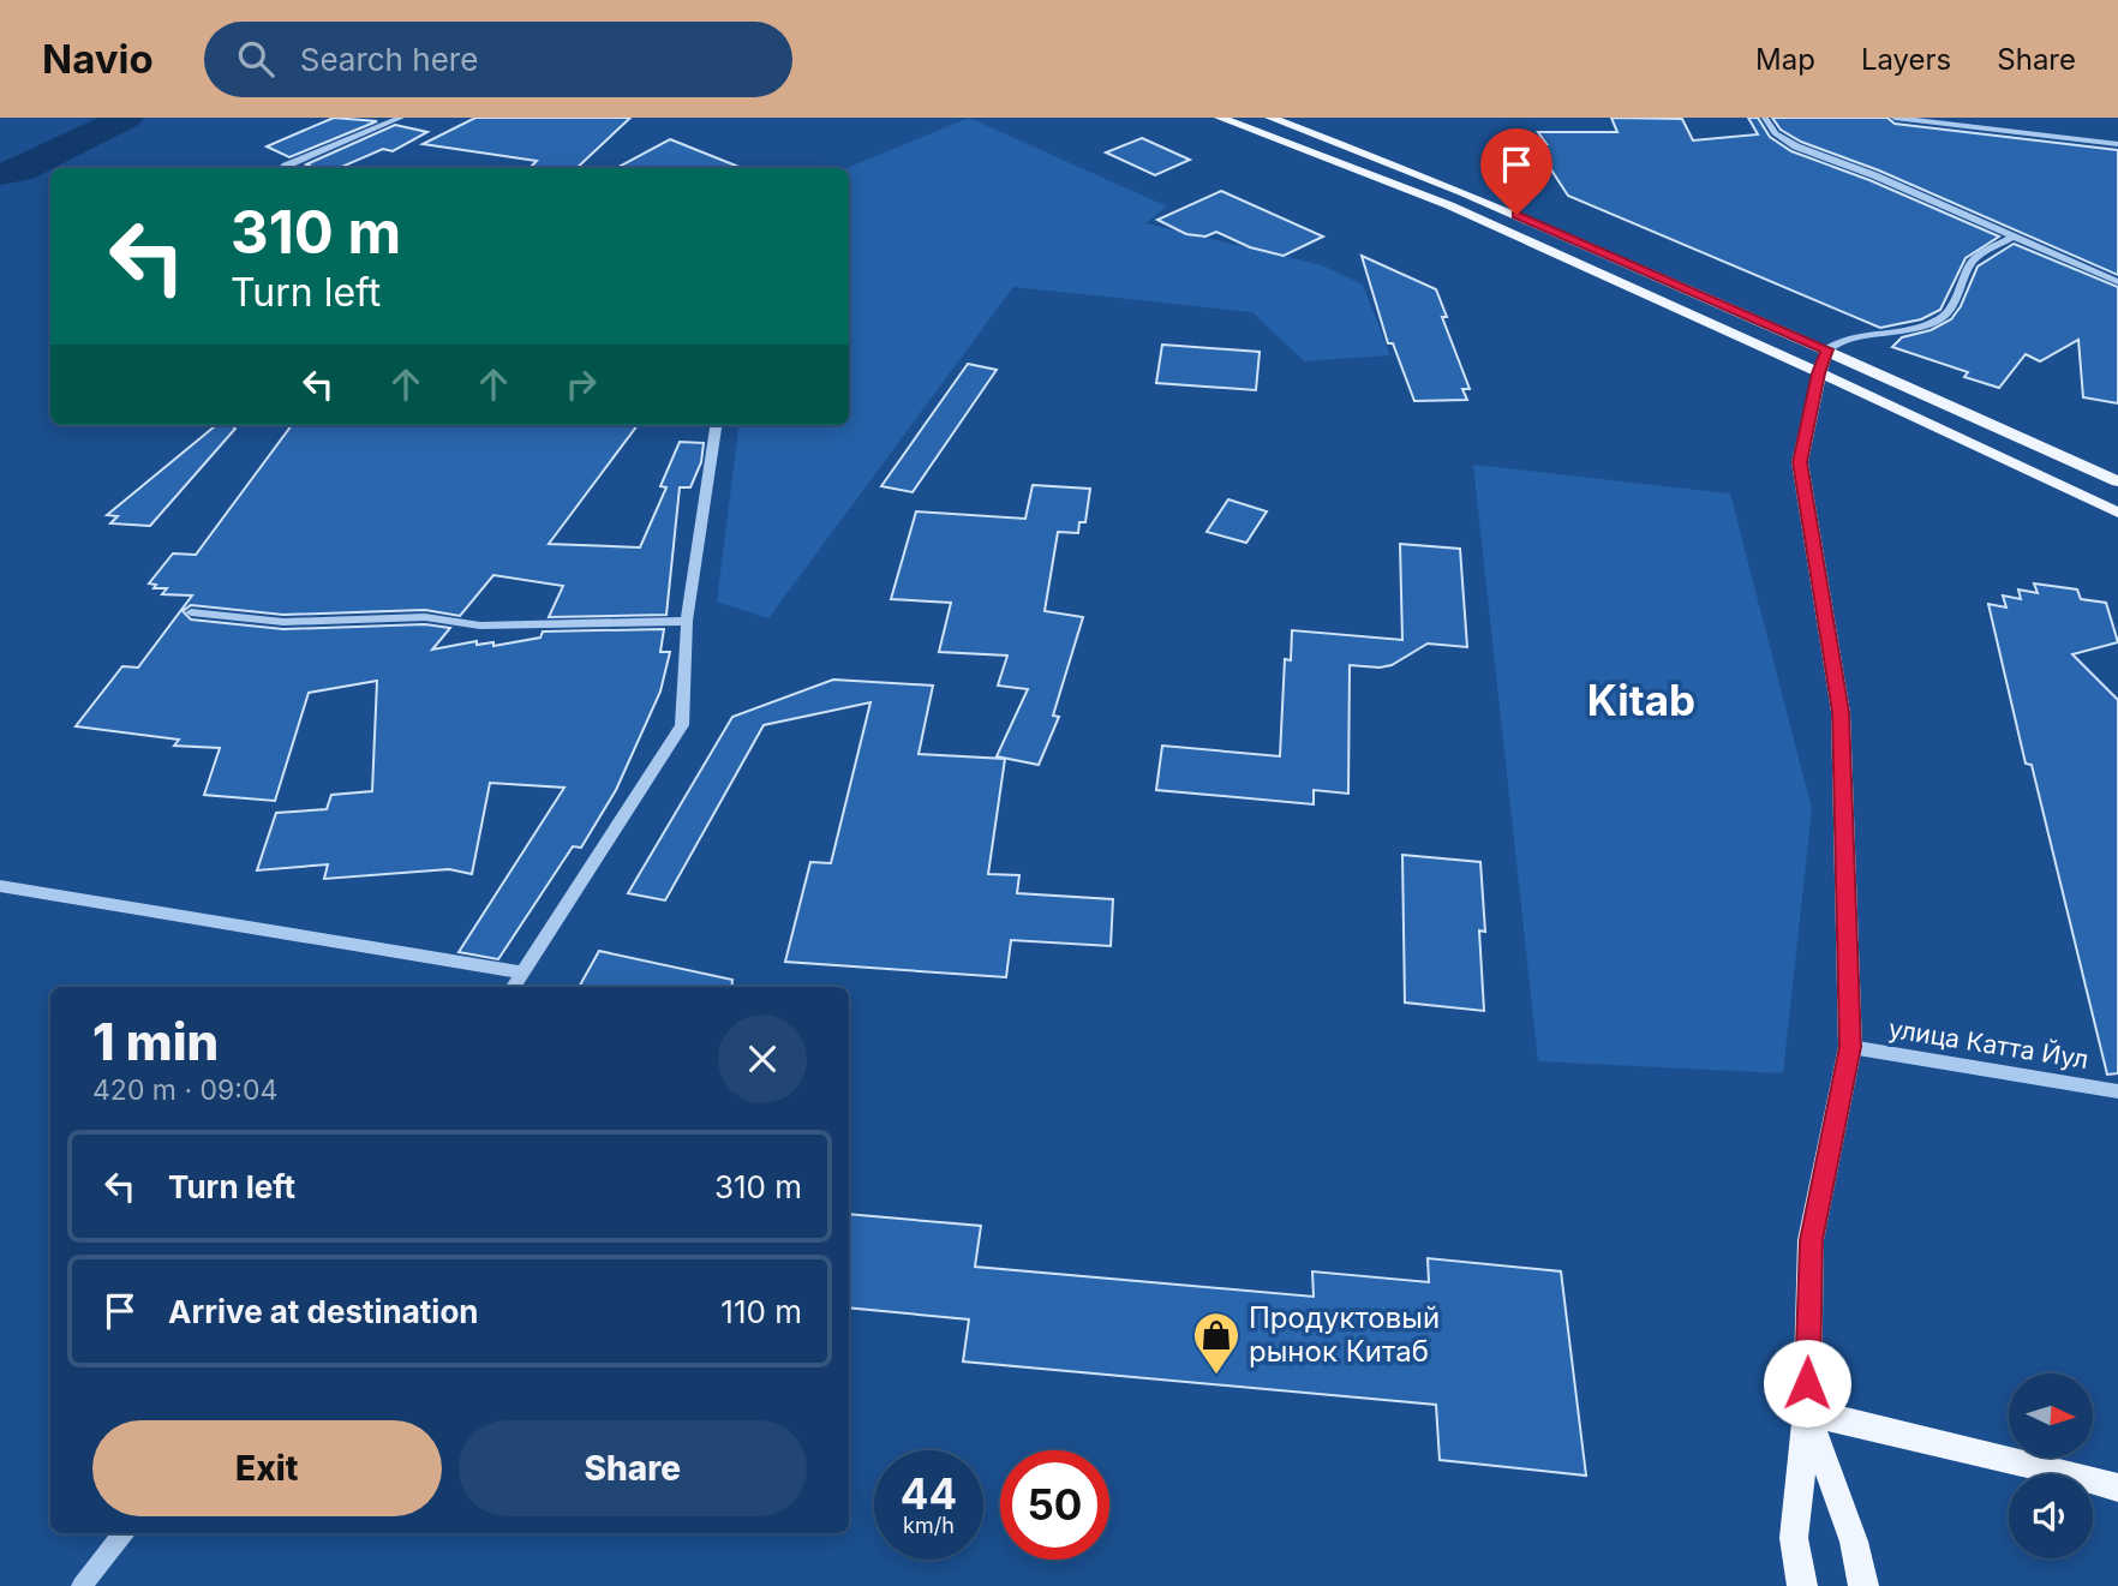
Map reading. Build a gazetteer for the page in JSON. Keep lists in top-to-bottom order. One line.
{"streets":{"street":["улица Катта Йул"]},"districts":["Kitab"],"places":{"shop":["Продуктовый рынок Китаб"]},"north":"right","page":{"header":"Navio","search":"Search here","nav":["Map","Layers","Share"],"turn":["310 m","Turn left"],"heading":["1 min","420 m · 09:04"],"list":[{"name":"Turn left","value":"310 m"},{"name":"Arrive at destination","value":"110 m"}],"buttons":["Exit","Share"],"speed":"44 km/h","limit":"50"}}
